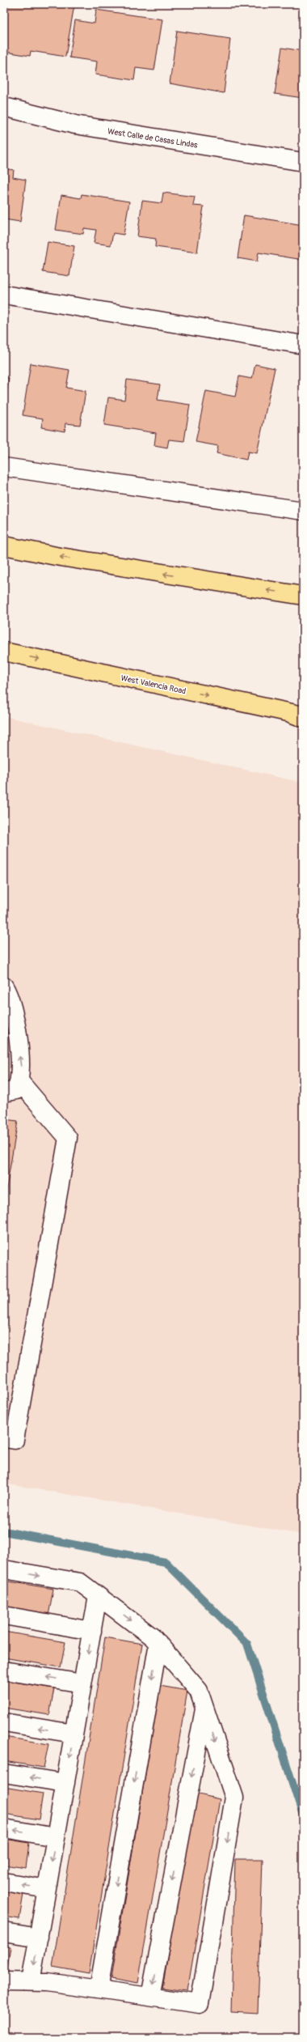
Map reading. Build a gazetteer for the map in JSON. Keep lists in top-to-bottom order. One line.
{"streets":{"main road":["West Valencia Road"],"street":["West Calle de Casas Lindas"]}}
